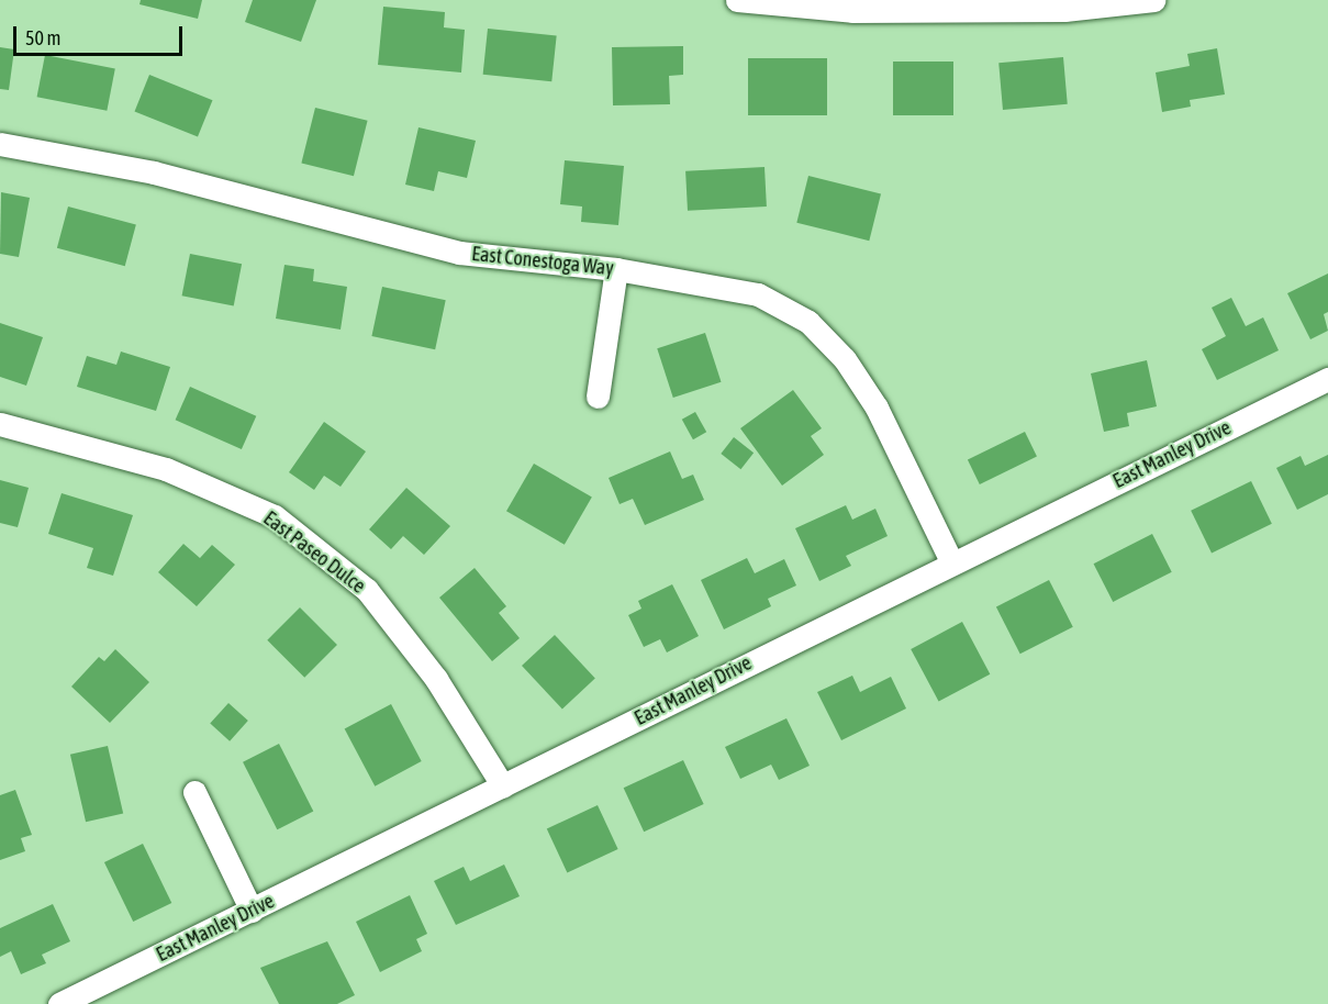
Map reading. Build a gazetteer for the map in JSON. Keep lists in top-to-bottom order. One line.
{"streets":{"street":["East Conestoga Way","East Manley Drive","East Paseo Dulce"]},"crossings":[["East Conestoga Way","East Manley Drive"],["East Manley Drive","East Paseo Dulce"]],"scale_bar":"50 m"}
